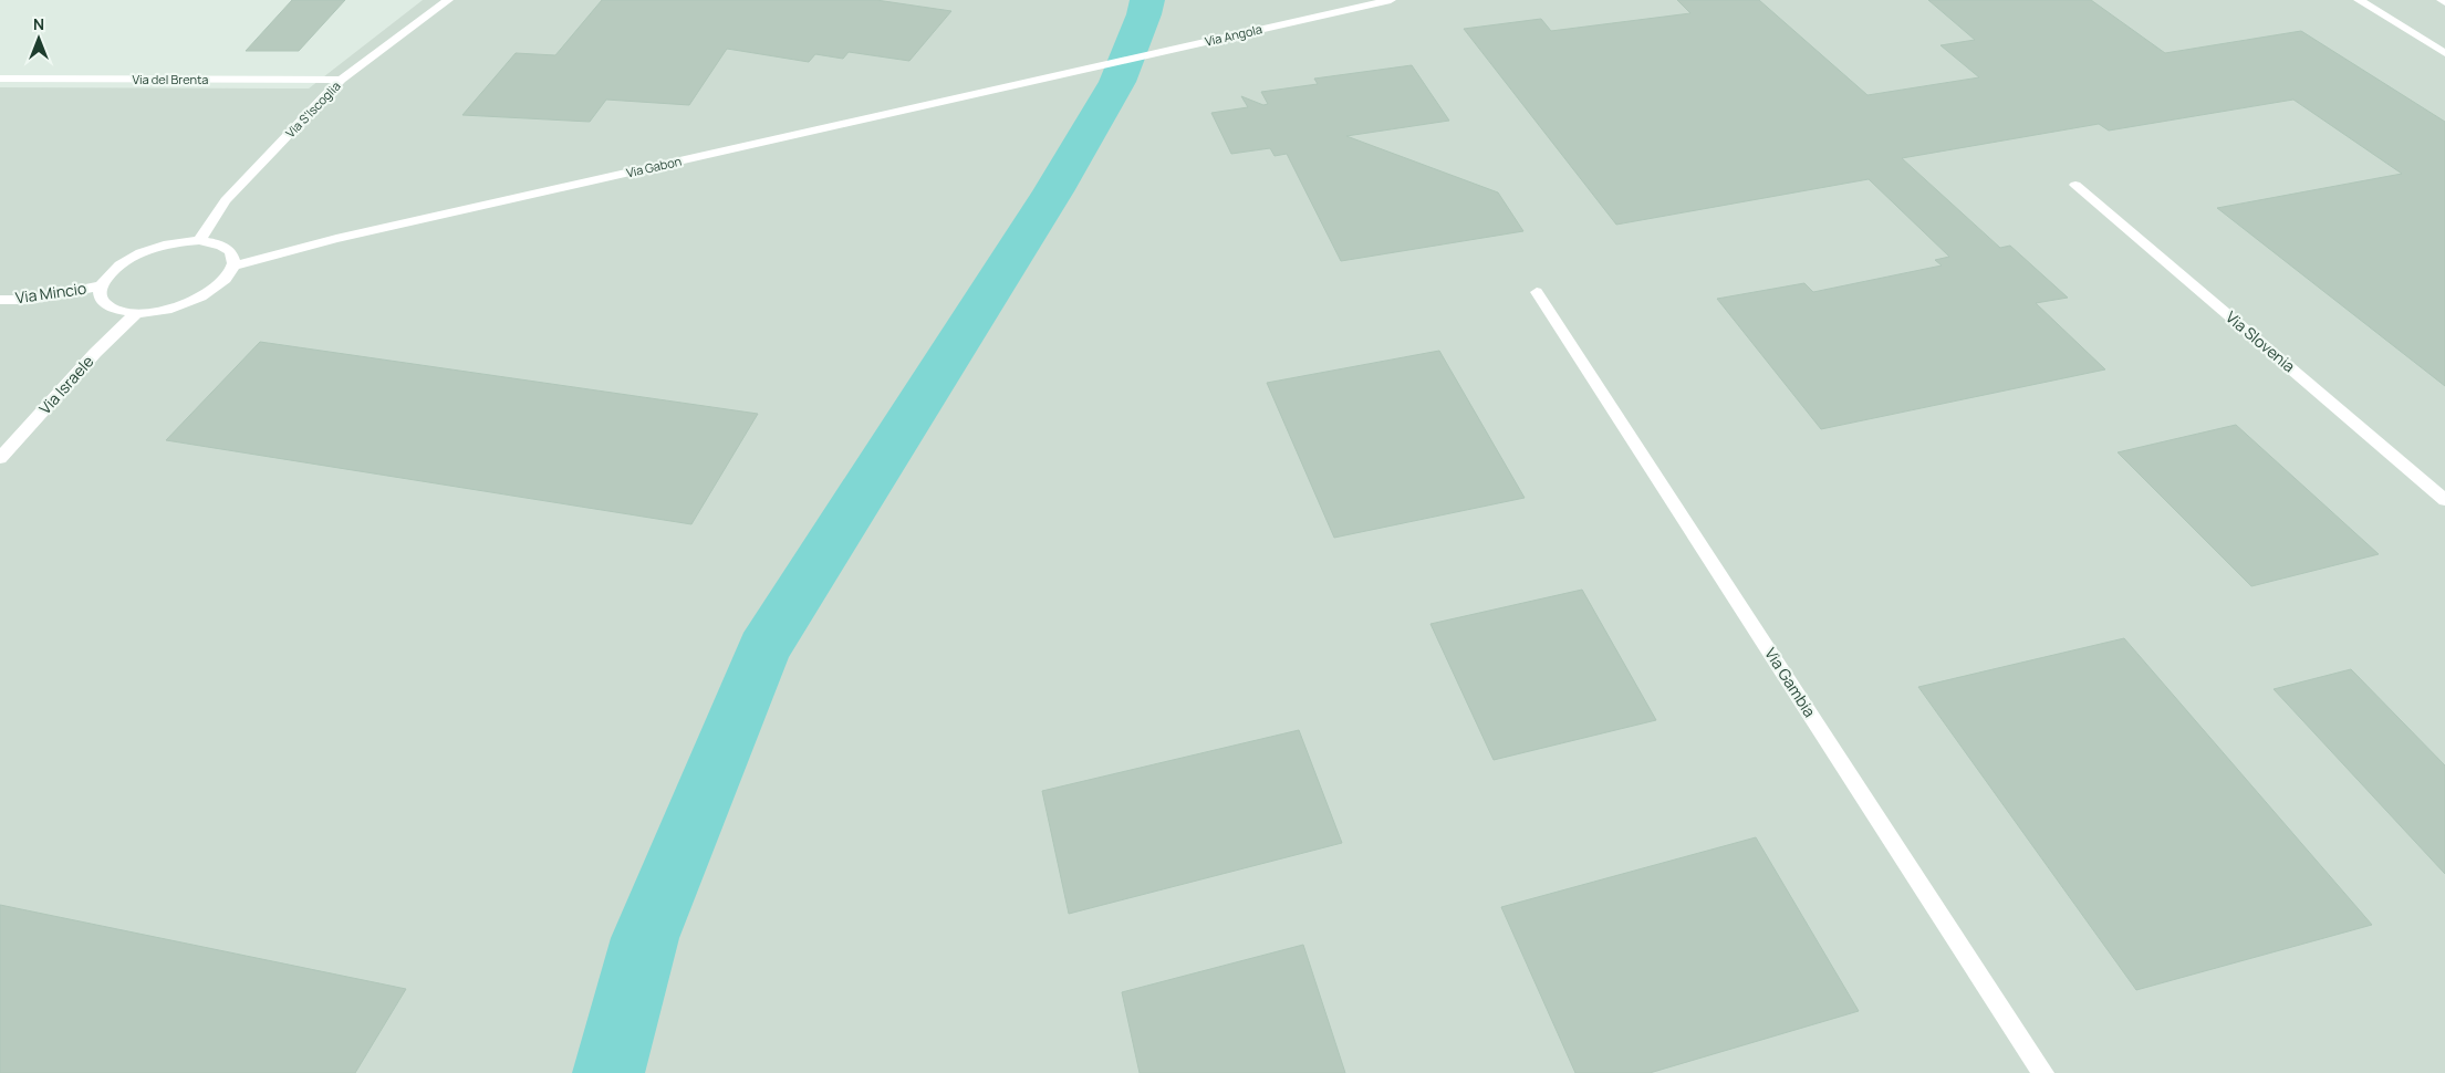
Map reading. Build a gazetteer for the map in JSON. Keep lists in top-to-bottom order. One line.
{"streets":{"street":["Via Angola","Via del Brenta","Via S'Iscoglia","Via Gabon","Via Mincio","Via Slovenia","Via Israele","Via Gambia"]},"crossings":[["Via Angola","Via Gabon"],["Via del Brenta","Via S'Iscoglia"]],"north":"top"}
